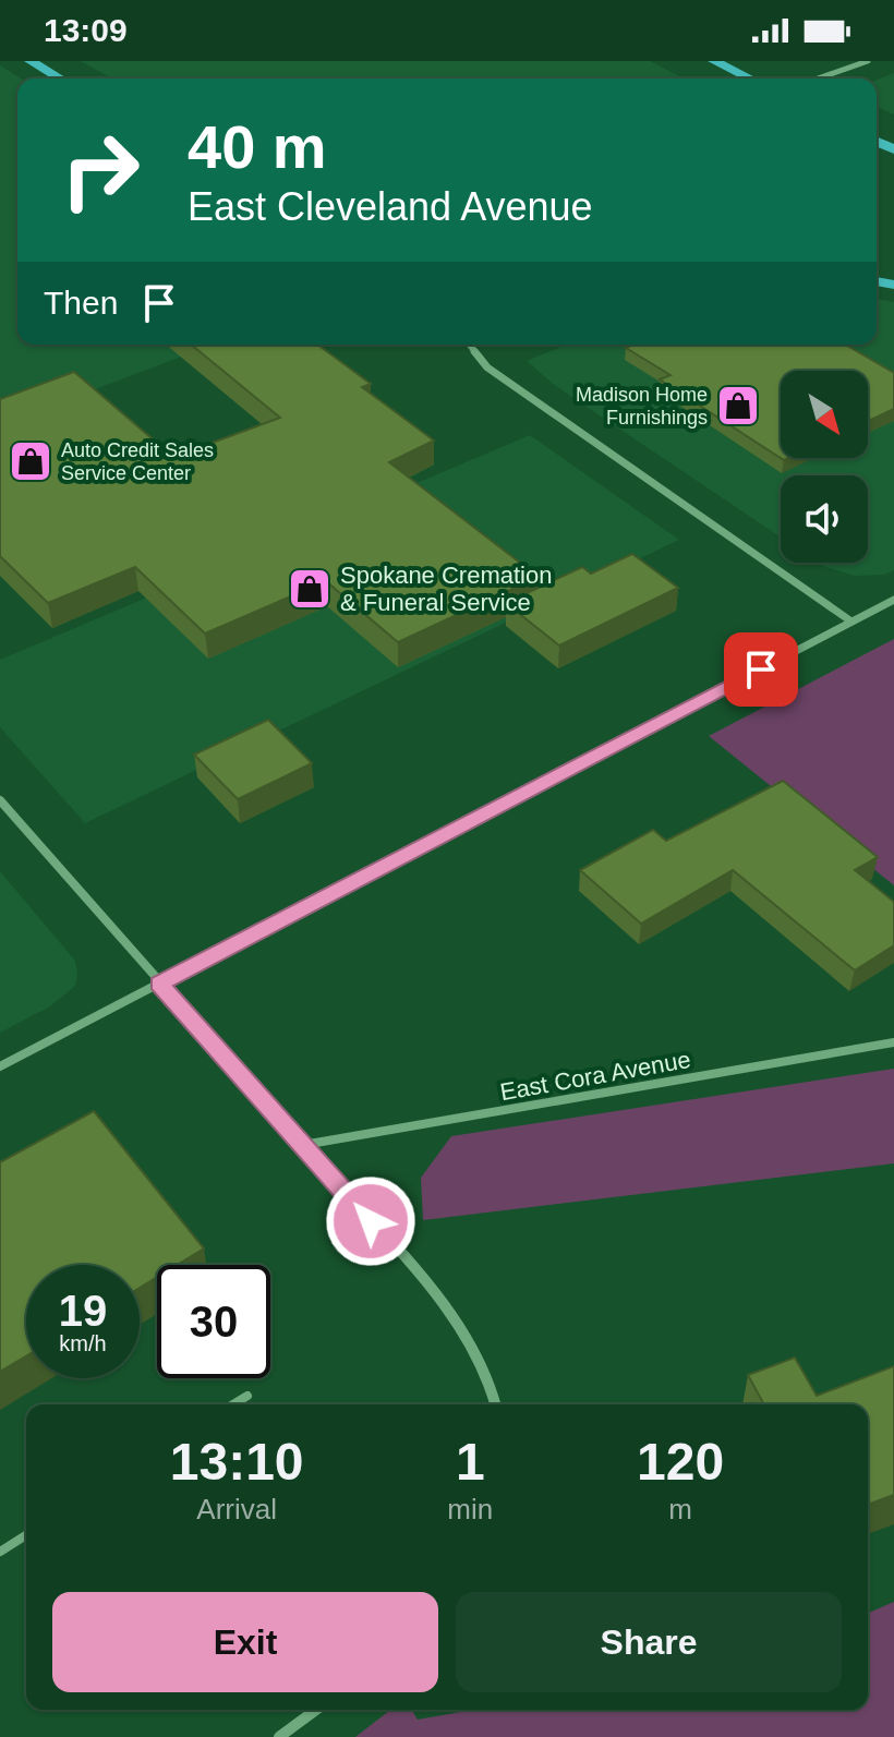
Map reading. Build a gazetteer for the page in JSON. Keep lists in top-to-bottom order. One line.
{"streets":{"street":["East Cora Avenue"]},"places":{"shop":["Madison Home Furnishings","Auto Credit Sales Service Center","Spokane Cremation & Funeral Service"]},"north":"bottom right","page":{"status":"13:09","turn":["40 m","East Cleveland Avenue"],"then":"Then","speed":"19 km/h","limit":"30","eta":["13:10","Arrival","1","min","120","m"],"buttons":["Exit","Share"]}}
